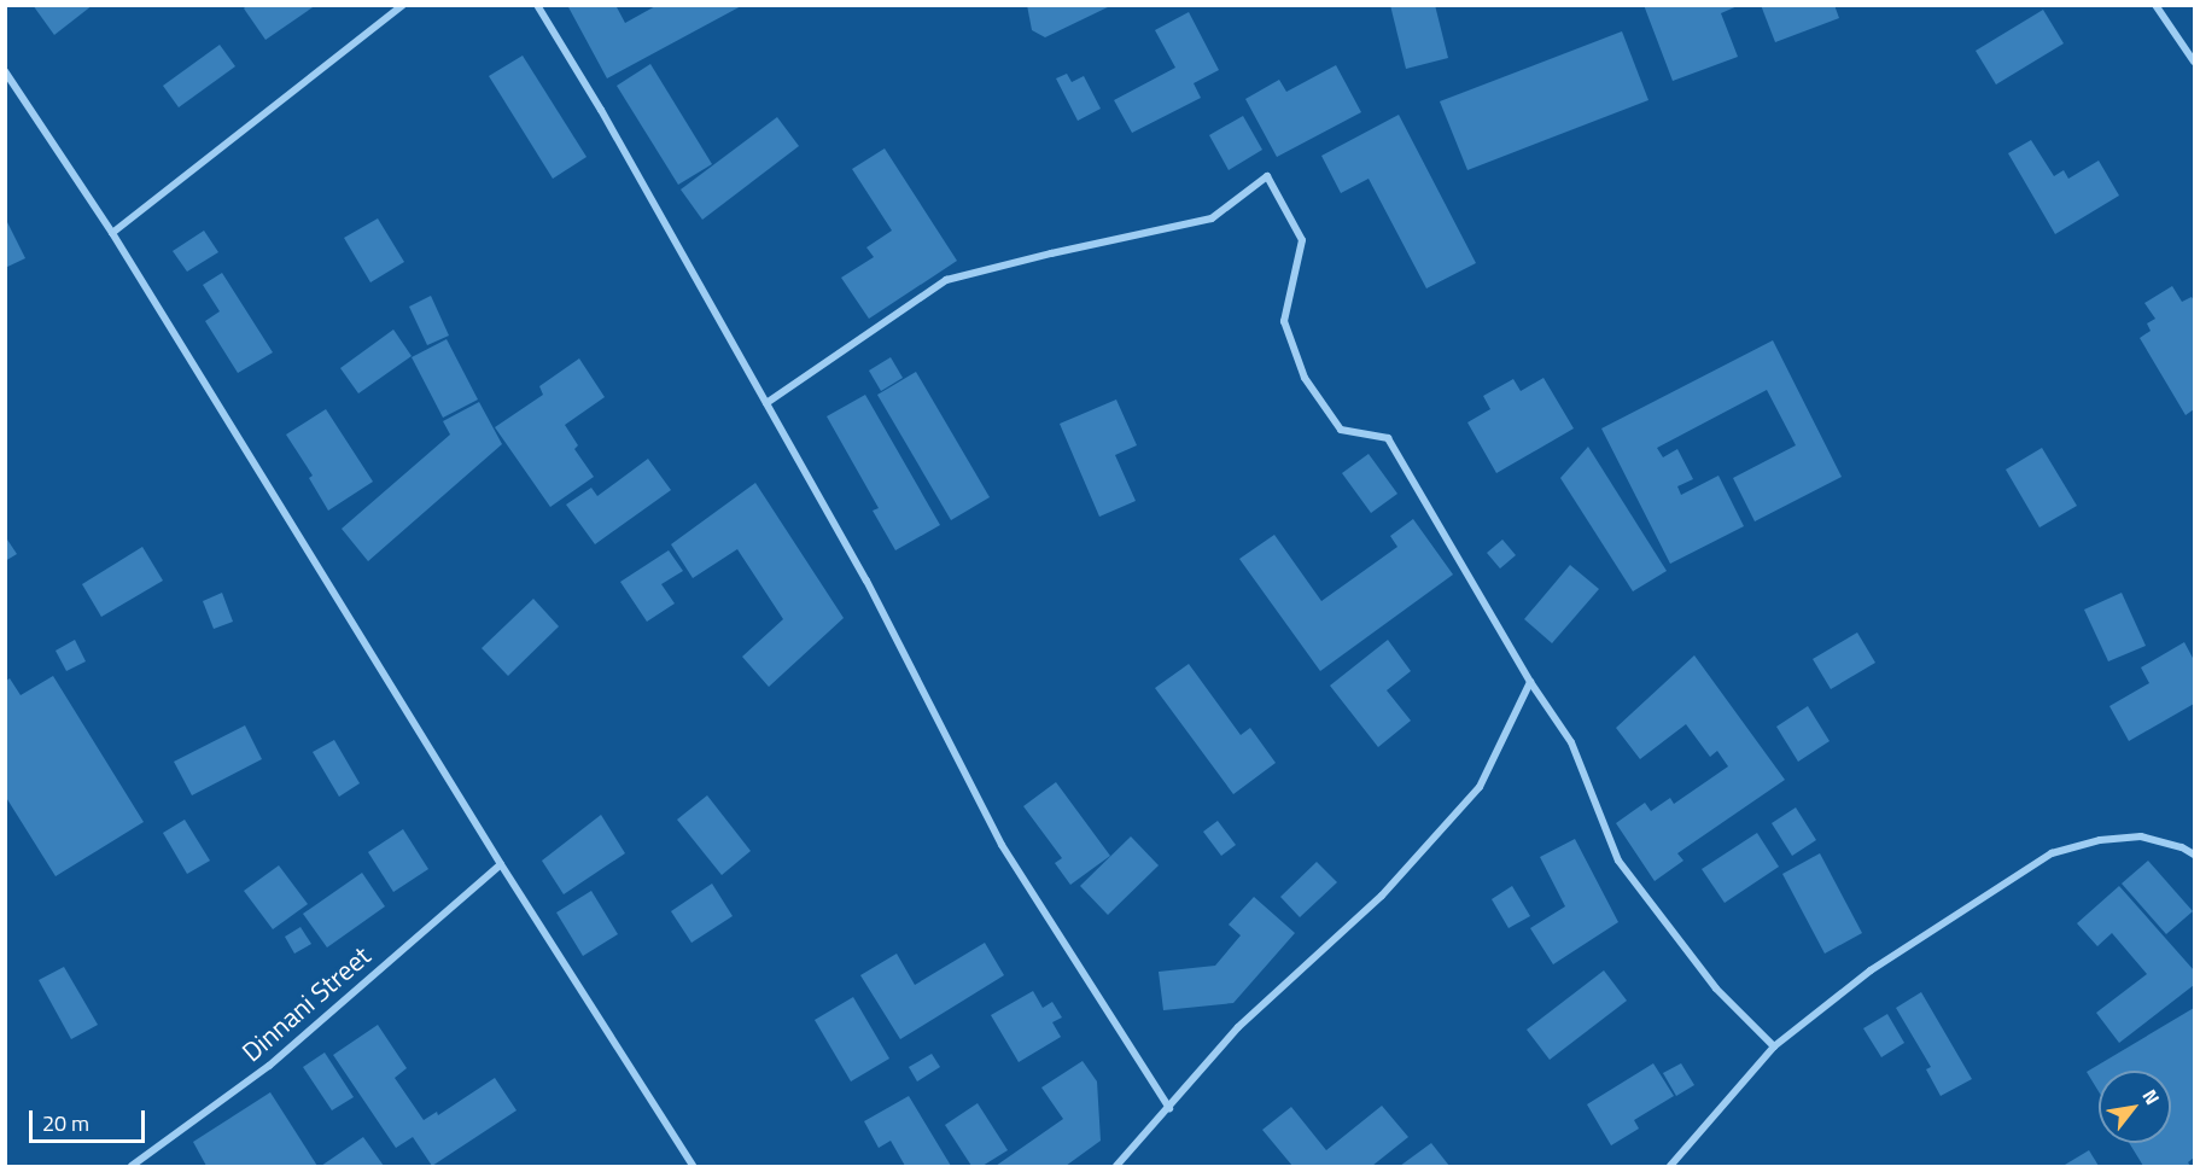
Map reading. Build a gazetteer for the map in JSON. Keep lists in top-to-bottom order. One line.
{"streets":{"street":["Dinnani Street"]},"scale_bar":"20 m","north":"top right"}
